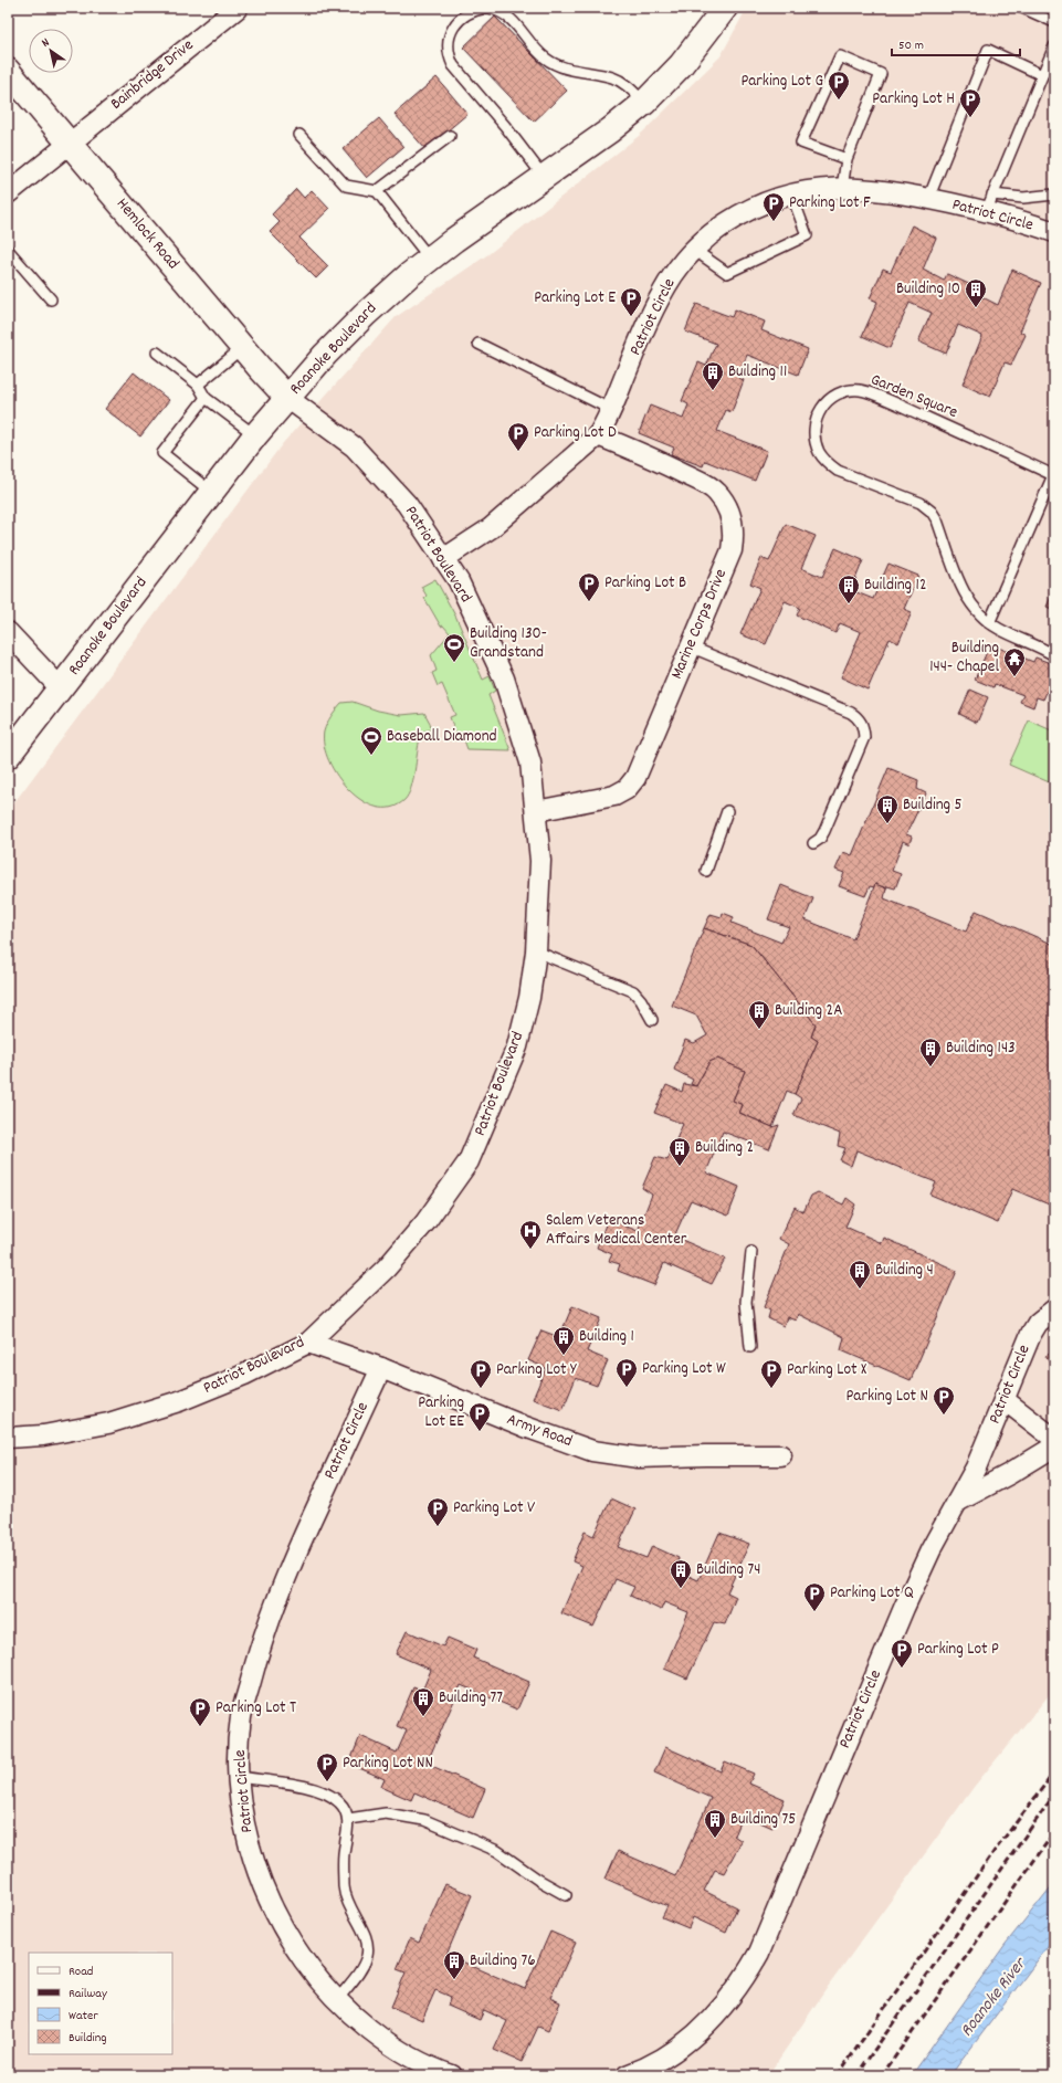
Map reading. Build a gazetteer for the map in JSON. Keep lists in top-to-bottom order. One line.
{"streets":{"main road":["Hemlock Road","Roanoke Boulevard"],"street":["Bainbridge Drive","Patriot Circle","Patriot Boulevard","Marine Corps Drive","Army Road"],"lane":["Garden Square"]},"crossings":[["Bainbridge Drive","Hemlock Road"],["Patriot Circle","Patriot Boulevard"],["Patriot Circle","Marine Corps Drive"],["Patriot Circle","Army Road"],["Hemlock Road","Roanoke Boulevard"],["Hemlock Road","Patriot Boulevard"],["Roanoke Boulevard","Patriot Boulevard"],["Patriot Boulevard","Marine Corps Drive"],["Patriot Boulevard","Army Road"]],"water":["Roanoke River"],"places":{"parking":["Parking Lot G","Parking Lot H","Parking Lot F","Parking Lot E","Parking Lot D","Parking Lot B","Parking Lot W","Parking Lot Y","Parking Lot X","Parking Lot N","Parking Lot EE","Parking Lot V","Parking Lot Q","Parking Lot P","Parking Lot T","Parking Lot NN"],"building":["Building 10","Building 11","Building 12","Building 5","Building 2A","Building 143","Building 2","Building 4","Building 1","Building 74","Building 77","Building 75","Building 76"],"sports":["Building 130- Grandstand","Baseball Diamond"],"temple":["Building 144- Chapel"],"hospital":["Salem Veterans Affairs Medical Center"]},"legend":["Road","Railway","Water","Building"],"scale_bar":"50 m","north":"top left"}
